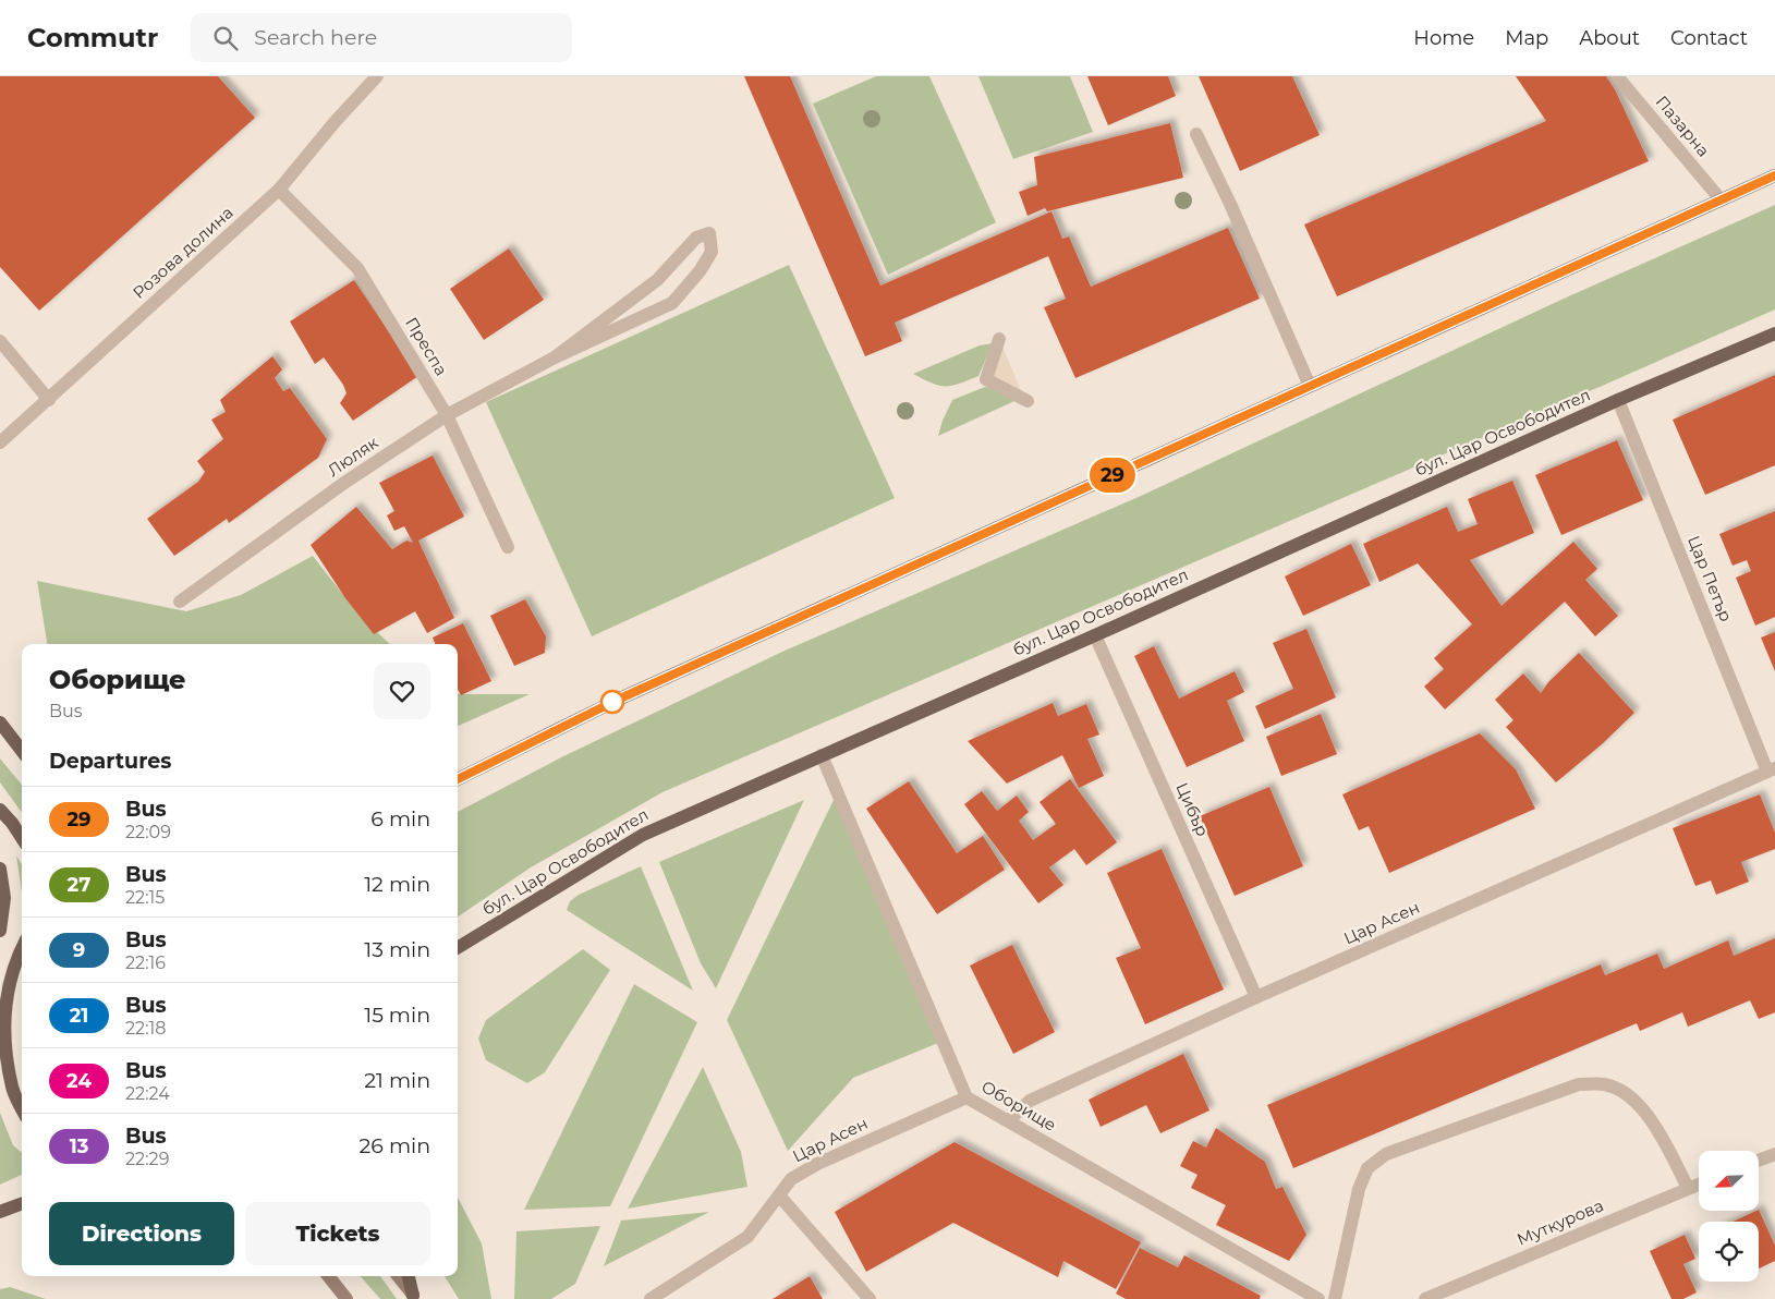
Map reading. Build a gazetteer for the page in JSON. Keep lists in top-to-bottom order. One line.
{"streets":{"main road":["бул. Цар Освободител"],"street":["Пазарна","Розова долина","Преспа","Люляк","Цар Петър","Цибър","Цар Асен","Оборище","Муткурова"]},"crossings":[["Розова долина","Преспа"],["Преспа","Люляк"],["бул. Цар Освободител","Цар Петър"],["бул. Цар Освободител","Цибър"],["бул. Цар Освободител","Оборище"],["Цар Петър","Цар Асен"],["Цибър","Цар Асен"],["Цар Асен","Оборище"]],"lines":["bus line 29"],"north":"bottom left","page":{"header":"Commutr","search":"Search here","nav":["Home","Map","About","Contact"],"on_map":"29","heading":[["Оборище","Bus"],"Departures"],"list":[{"mark":"29","name":"Bus","note":"22:09","value":"6 min"},{"mark":"27","name":"Bus","note":"22:15","value":"12 min"},{"mark":"9","name":"Bus","note":"22:16","value":"13 min"},{"mark":"21","name":"Bus","note":"22:18","value":"15 min"},{"mark":"24","name":"Bus","note":"22:24","value":"21 min"},{"mark":"13","name":"Bus","note":"22:29","value":"26 min"}],"buttons":["Directions","Tickets"]}}
